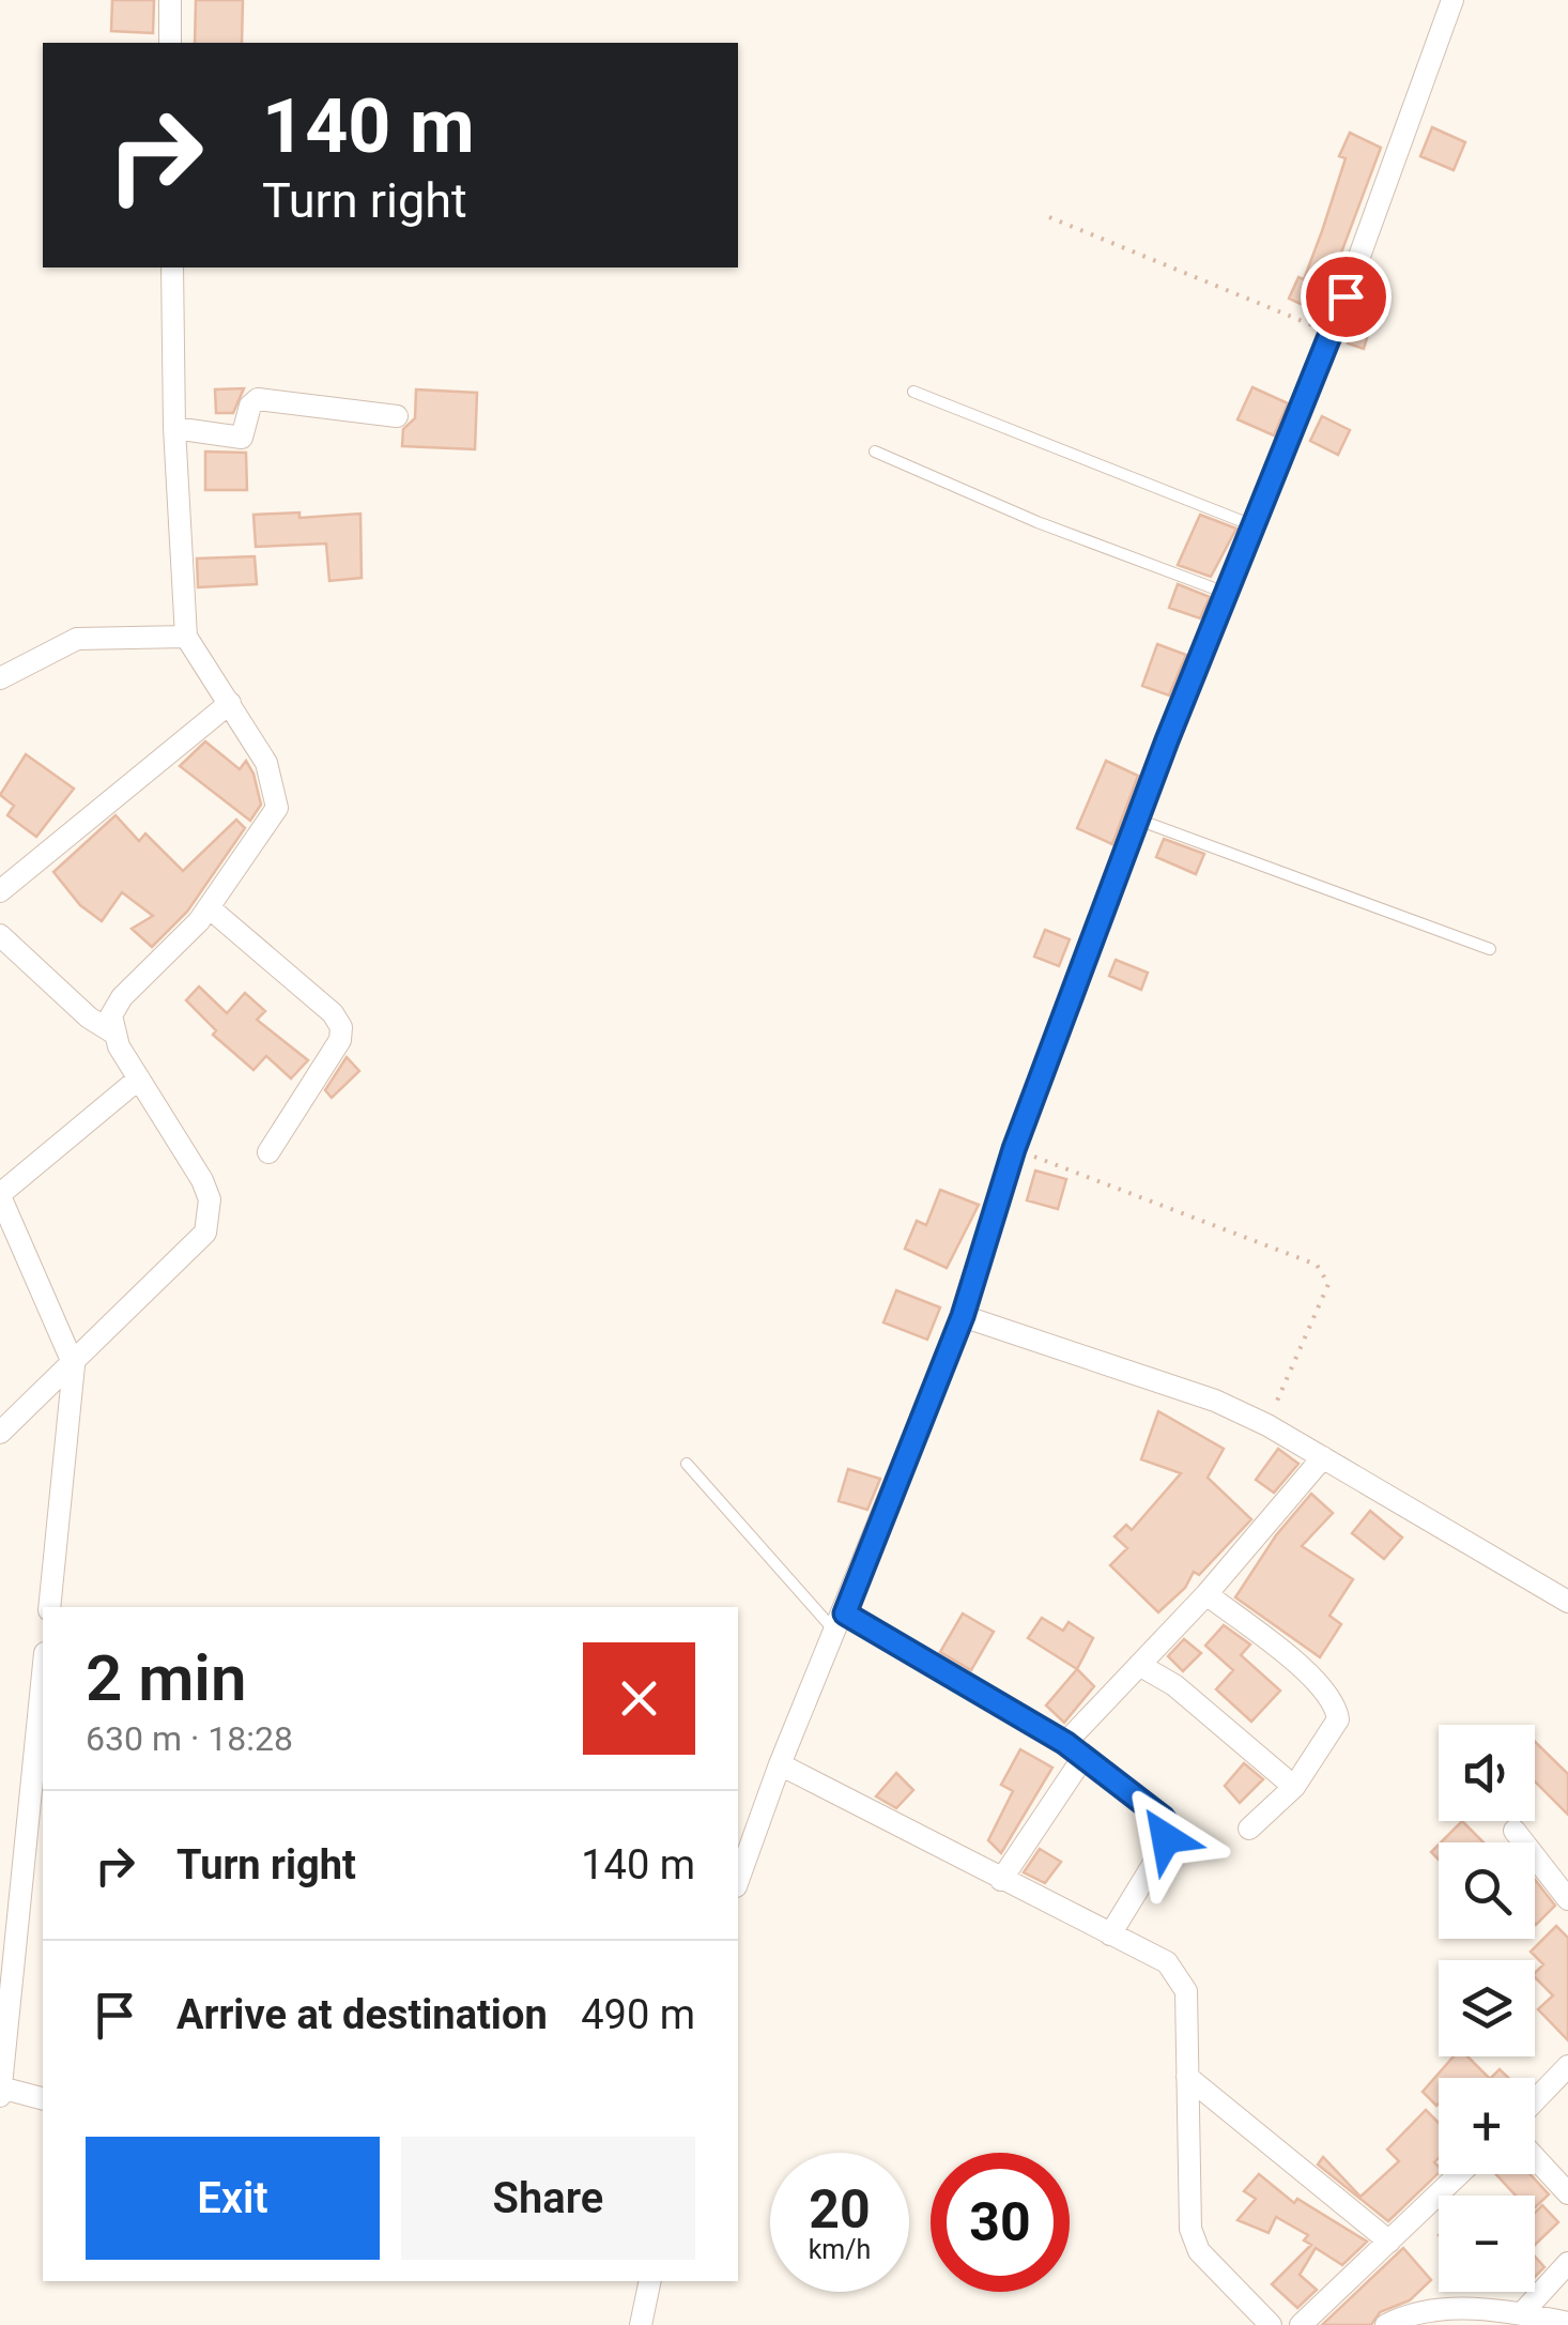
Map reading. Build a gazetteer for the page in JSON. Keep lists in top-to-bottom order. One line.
{"page":{"turn":["140 m","Turn right"],"heading":["2 min","630 m · 18:28"],"map_buttons":["+","−"],"list":[{"name":"Turn right","value":"140 m"},{"name":"Arrive at destination","value":"490 m"}],"buttons":["Exit","Share"],"speed":"20 km/h","limit":"30"}}
